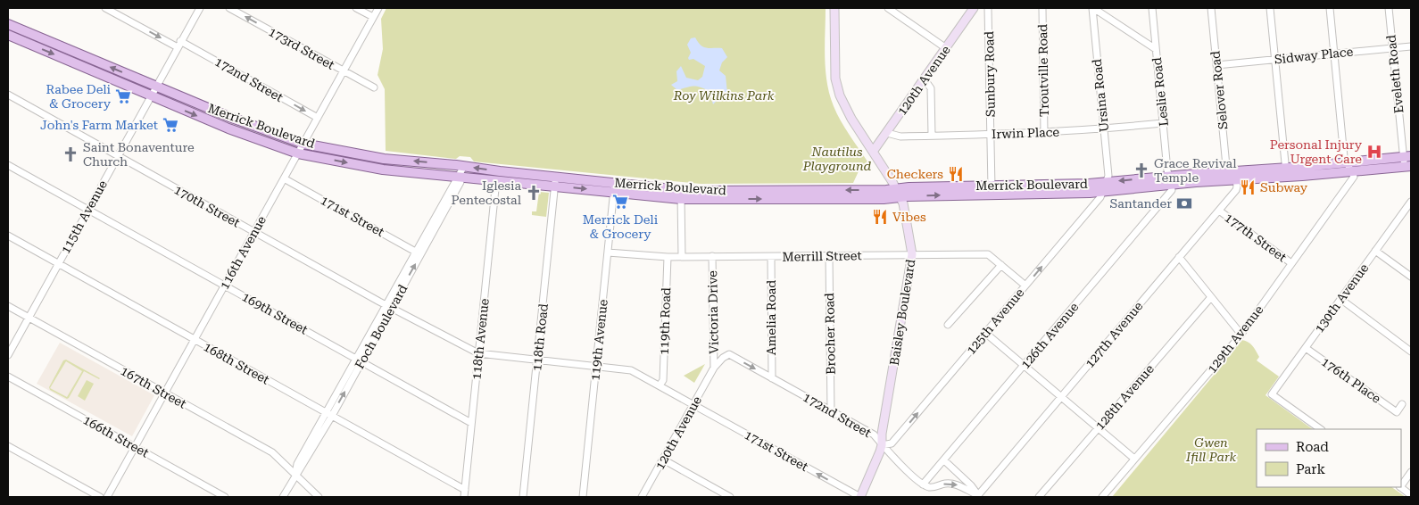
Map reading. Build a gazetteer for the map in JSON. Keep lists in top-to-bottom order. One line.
{"streets":{"main road":["Merrick Boulevard"],"street":["173rd Street","Sidway Place","Troutville Road","Sunbury Road","Eveleth Road","172nd Street","120th Avenue","Selover Road","Leslie Road","Ursina Road","Irwin Place","170th Street","171st Street","115th Avenue","177th Street","116th Avenue","Merrill Street","130th Avenue","Victoria Drive","Baisley Boulevard","169th Street","Amelia Road","119th Road","125th Avenue","Foch Boulevard","Brocher Road","127th Avenue","126th Avenue","118th Road","118th Avenue","129th Avenue","119th Avenue","168th Street","176th Place","167th Street","128th Avenue","166th Street"]},"crossings":[["173rd Street","116th Avenue"],["Sidway Place","Eveleth Road"],["Sidway Place","Selover Road"],["Troutville Road","Irwin Place"],["Sunbury Road","Merrick Boulevard"],["Sunbury Road","Irwin Place"],["Eveleth Road","Merrick Boulevard"],["172nd Street","120th Avenue"],["172nd Street","115th Avenue"],["172nd Street","116th Avenue"],["172nd Street","Victoria Drive"],["172nd Street","Baisley Boulevard"],["172nd Street","Amelia Road"],["172nd Street","125th Avenue"],["172nd Street","Brocher Road"],["172nd Street","126th Avenue"],["120th Avenue","Irwin Place"],["120th Avenue","171st Street"],["120th Avenue","Victoria Drive"],["120th Avenue","Baisley Boulevard"],["Selover Road","Merrick Boulevard"],["Leslie Road","Merrick Boulevard"],["Leslie Road","Irwin Place"],["Leslie Road","126th Avenue"],["Ursina Road","Merrick Boulevard"],["Ursina Road","Irwin Place"],["Ursina Road","125th Avenue"],["Merrick Boulevard","115th Avenue"],["Merrick Boulevard","116th Avenue"],["Merrick Boulevard","Baisley Boulevard"],["Merrick Boulevard","125th Avenue"],["Merrick Boulevard","Foch Boulevard"],["Merrick Boulevard","127th Avenue"],["Merrick Boulevard","126th Avenue"],["Merrick Boulevard","118th Road"],["Merrick Boulevard","118th Avenue"],["Merrick Boulevard","129th Avenue"],["Merrick Boulevard","119th Avenue"],["170th Street","171st Street"],["170th Street","115th Avenue"],["170th Street","116th Avenue"],["170th Street","Foch Boulevard"],["170th Street","118th Avenue"],["171st Street","116th Avenue"],["171st Street","Baisley Boulevard"],["171st Street","119th Road"],["171st Street","Foch Boulevard"],["171st Street","118th Road"],["171st Street","118th Avenue"],["171st Street","119th Avenue"],["115th Avenue","169th Street"],["115th Avenue","168th Street"],["115th Avenue","167th Street"],["177th Street","127th Avenue"],["177th Street","129th Avenue"],["116th Avenue","169th Street"],["116th Avenue","168th Street"],["116th Avenue","167th Street"],["116th Avenue","166th Street"],["Merrill Street","Victoria Drive"],["Merrill Street","Baisley Boulevard"],["Merrill Street","Amelia Road"],["Merrill Street","119th Road"],["Merrill Street","125th Avenue"],["Merrill Street","Brocher Road"],["Merrill Street","119th Avenue"],["130th Avenue","176th Place"],["Baisley Boulevard","125th Avenue"],["169th Street","Foch Boulevard"],["169th Street","118th Avenue"],["Foch Boulevard","168th Street"],["Foch Boulevard","167th Street"],["118th Avenue","168th Street"]],"one_way":["173rd Street","172nd Street","125th Avenue"],"parks":["Roy Wilkins Park","Nautilus Playground","Gwen Ifill Park"],"places":{"supermarket":["Rabee Deli & Grocery","John's Farm Market","Merrick Deli & Grocery"],"hospital":["Personal Injury Urgent Care"],"church":["Saint Bonaventure Church","Grace Revival Temple","Iglesia Pentecostal"],"restaurant":["Checkers","Subway","Vibes"],"bank":["Santander"]},"legend":["Road","Park"]}
